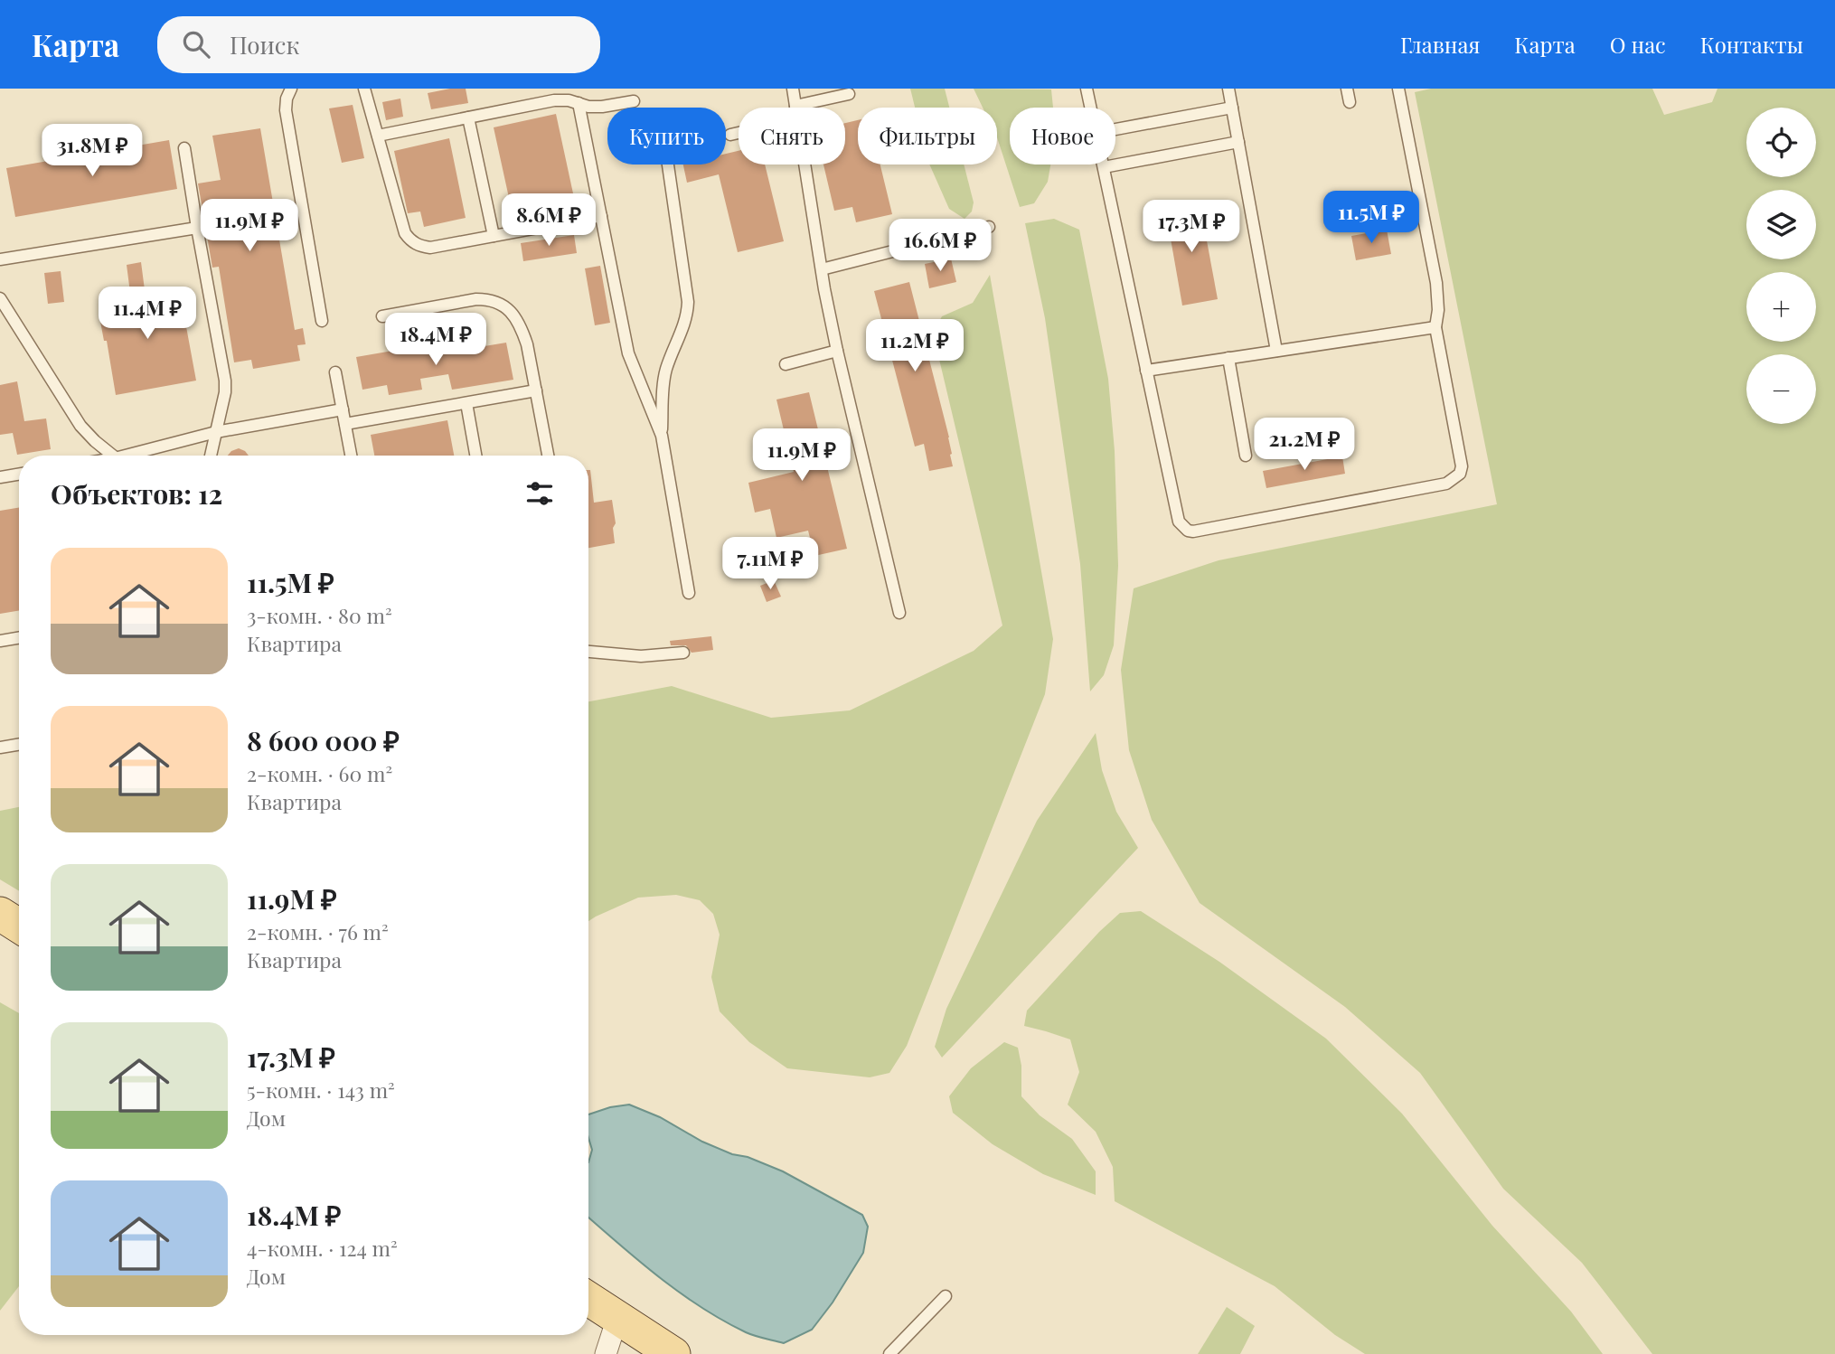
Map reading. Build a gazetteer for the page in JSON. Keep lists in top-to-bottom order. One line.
{"page":{"header":"Карта","search":"Поиск","nav":["Главная","Карта","О нас","Контакты"],"map_buttons":["+","−"],"chip":["Купить","Снять","Фильтры","Новое"],"price":["31.8M ₽","11.5M ₽","8.6M ₽","11.9M ₽","17.3M ₽","16.6M ₽","11.4M ₽","18.4M ₽","11.2M ₽","21.2M ₽","11.9M ₽","7.11M ₽"],"heading":"Объектов: 12","list":[{"name":"11.5M ₽","note":"3-комн. · 80 m² · Квартира"},{"name":"8 600 000 ₽","note":"2-комн. · 60 m² · Квартира"},{"name":"11.9M ₽","note":"2-комн. · 76 m² · Квартира"},{"name":"17.3M ₽","note":"5-комн. · 143 m² · Дом"},{"name":"18.4M ₽","note":"4-комн. · 124 m² · Дом"}]}}
